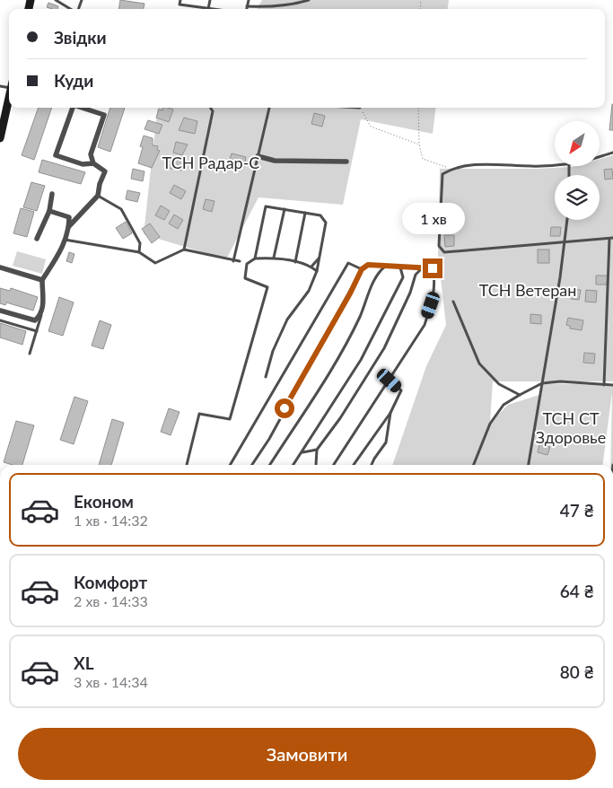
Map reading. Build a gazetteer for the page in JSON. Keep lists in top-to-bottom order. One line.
{"parks":["ТСН Радар-С","ТСН Ветеран","ТСН СТ Здоровье"],"north":"bottom left","page":{"banner":["Звідки","Куди"],"bubble":"1 хв","list":[{"name":"Економ","note":"1 хв · 14:32","value":"47 ₴"},{"name":"Комфорт","note":"2 хв · 14:33","value":"64 ₴"},{"name":"XL","note":"3 хв · 14:34","value":"80 ₴"}],"buttons":"Замовити"}}
